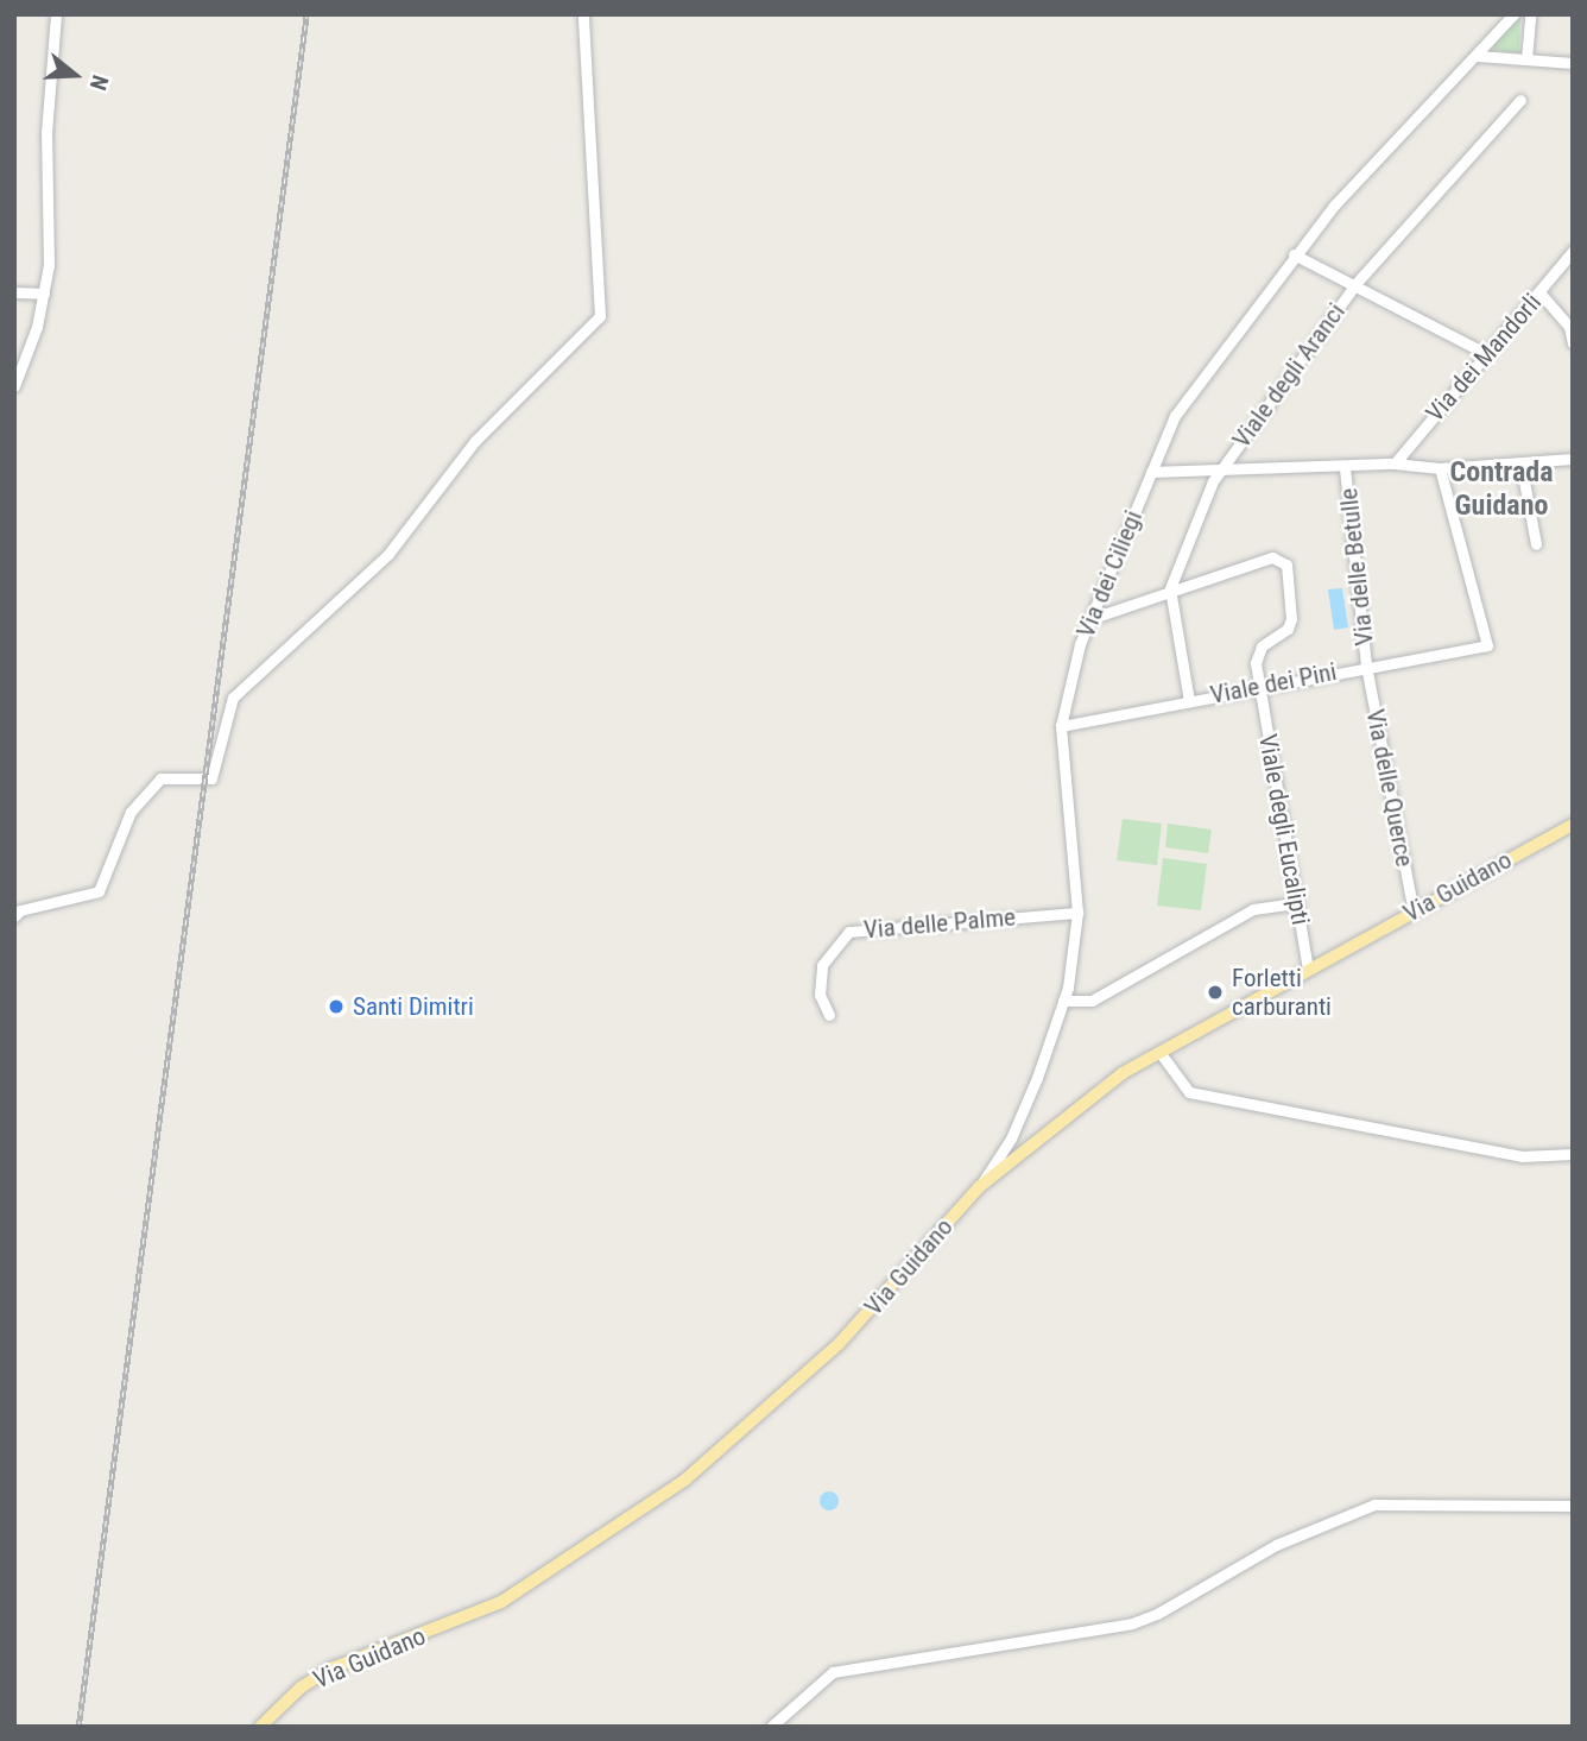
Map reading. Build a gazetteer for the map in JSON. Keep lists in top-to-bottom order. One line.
{"streets":{"main road":["Via Guidano"],"street":["Via dei Mandorli","Viale degli Aranci","Via delle Betulle","Via dei Ciliegi","Viale dei Pini","Via delle Querce","Viale degli Eucalipti","Via delle Palme"]},"crossings":[["Viale degli Aranci","Viale degli Eucalipti"],["Via delle Betulle","Viale dei Pini"],["Via delle Betulle","Via delle Querce"],["Via dei Ciliegi","Viale dei Pini"],["Via dei Ciliegi","Via Guidano"],["Via dei Ciliegi","Via delle Palme"],["Viale dei Pini","Via delle Querce"],["Viale dei Pini","Viale degli Eucalipti"],["Via delle Querce","Via Guidano"],["Viale degli Eucalipti","Via Guidano"]],"districts":["Contrada Guidano"],"places":["Forletti carburanti","Santi Dimitri"],"north":"right"}
